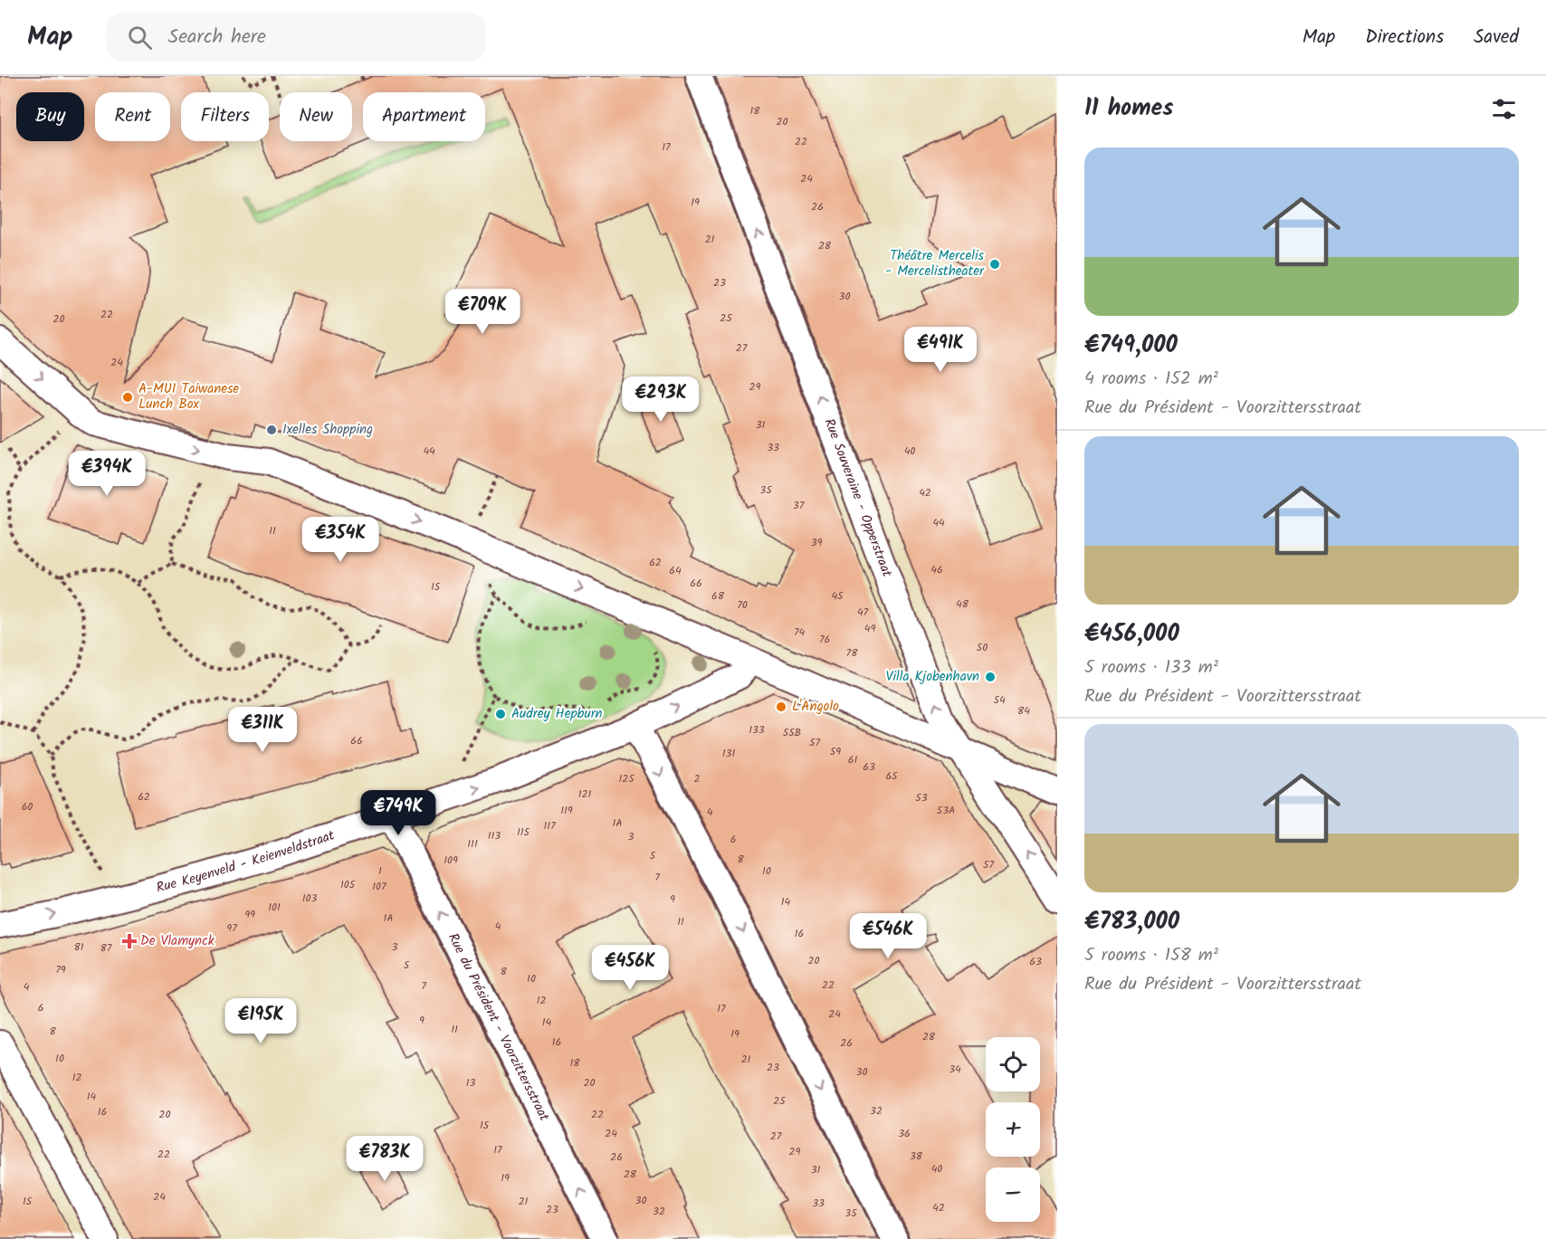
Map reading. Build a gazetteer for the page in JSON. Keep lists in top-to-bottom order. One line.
{"streets":{"street":["Rue Souveraine - Opperstraat","Rue Keyenveld - Keienveldstraat","Rue du Président - Voorzittersstraat"]},"crossings":[["Rue Keyenveld - Keienveldstraat","Rue du Président - Voorzittersstraat"]],"one_way":["Rue Souveraine - Opperstraat","Rue Keyenveld - Keienveldstraat","Rue du Président - Voorzittersstraat"],"places":{"other":["Théâtre Mercelis - Mercelistheater","A-MUI Taiwanese Lunch Box","Ixelles Shopping","Villa Kjobenhavn","L'Angolo","Audrey Hepburn"],"health":["De Vlamynck"]},"house_numbers":["18","20","22","17","24","19","26","21","28","23","30","22","25","20","27","24","29","31","33","44","40","35","42","37","44","11","39","62","46","64","66","15","68","45","48","70","47","49","74","76","50","78","54","84","133","55B","66","57","59","131","61","63","65","125","2","121","62","53","60","119","53A","4","1A","117","115","113","3","6","111","5","8","109","57","1","10","7","105","107","103","9","14","101","99","1A","11","4","97","16","81","3","87","20","63","5","79","8","10","22","7","4","12","6","17","24","9","14","11","8","19","28","16","26","10","21","18","23","34","30","12","13","20","14","25","32","16","20","22","15","24","36","27","17","29","22","38","26","40","31","28","19","24","30","15","21","33","42","23","32","35"],"page":{"header":"Map","search":"Search here","nav":["Map","Directions","Saved"],"heading":"11 homes","chip":["Buy","Rent","Filters","New","Apartment"],"list":[{"name":"€749,000","note":"4 rooms · 152 m² · Rue du Président - Voorzittersstraat"},{"name":"€456,000","note":"5 rooms · 133 m² · Rue du Président - Voorzittersstraat"},{"name":"€783,000","note":"5 rooms · 158 m² · Rue du Président - Voorzittersstraat"}],"price":["€709K","€491K","€293K","€394K","€354K","€311K","€749K","€546K","€456K","€195K","€783K"],"map_buttons":["+","−"]}}
